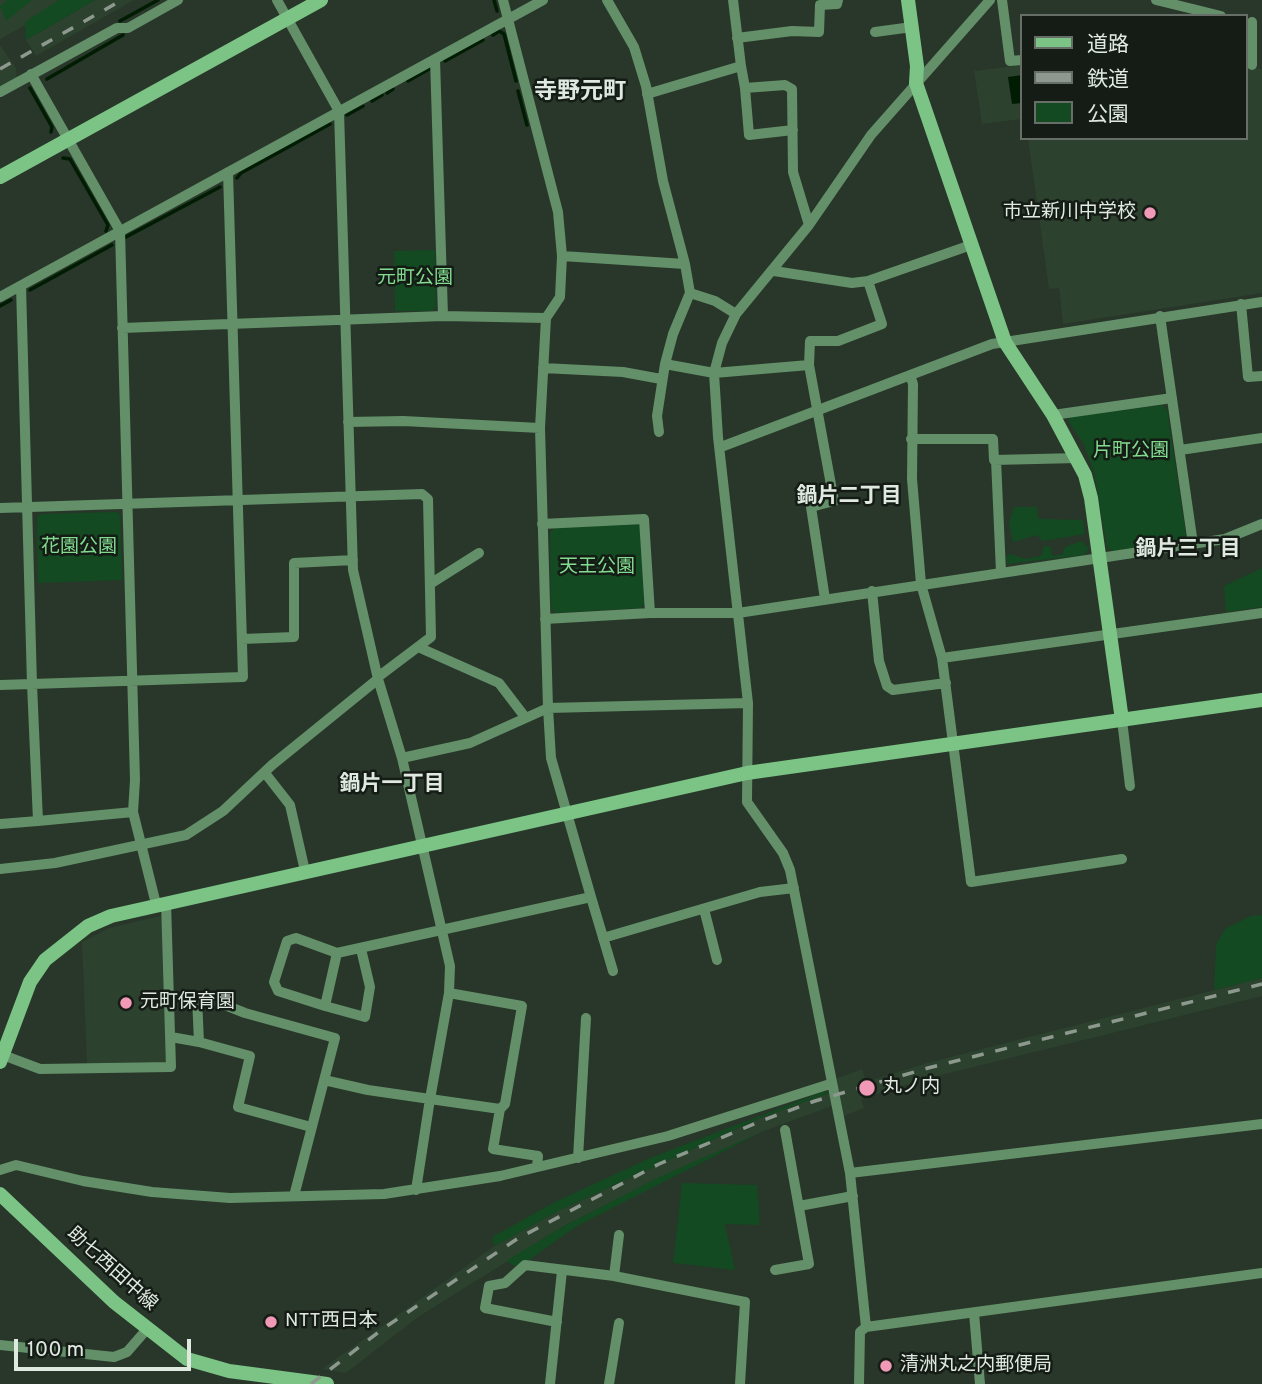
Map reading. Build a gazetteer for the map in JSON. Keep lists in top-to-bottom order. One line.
{"streets":{"street":["助七西田中線"]},"districts":["寺野元町","鍋片二丁目","鍋片三丁目","鍋片一丁目"],"parks":["元町公園","片町公園","花園公園","天王公園"],"places":["市立新川中学校","元町保育園","丸ノ内","NTT西日本","清洲丸之内郵便局"],"legend":["道路","鉄道","公園"],"scale_bar":"100 m"}
